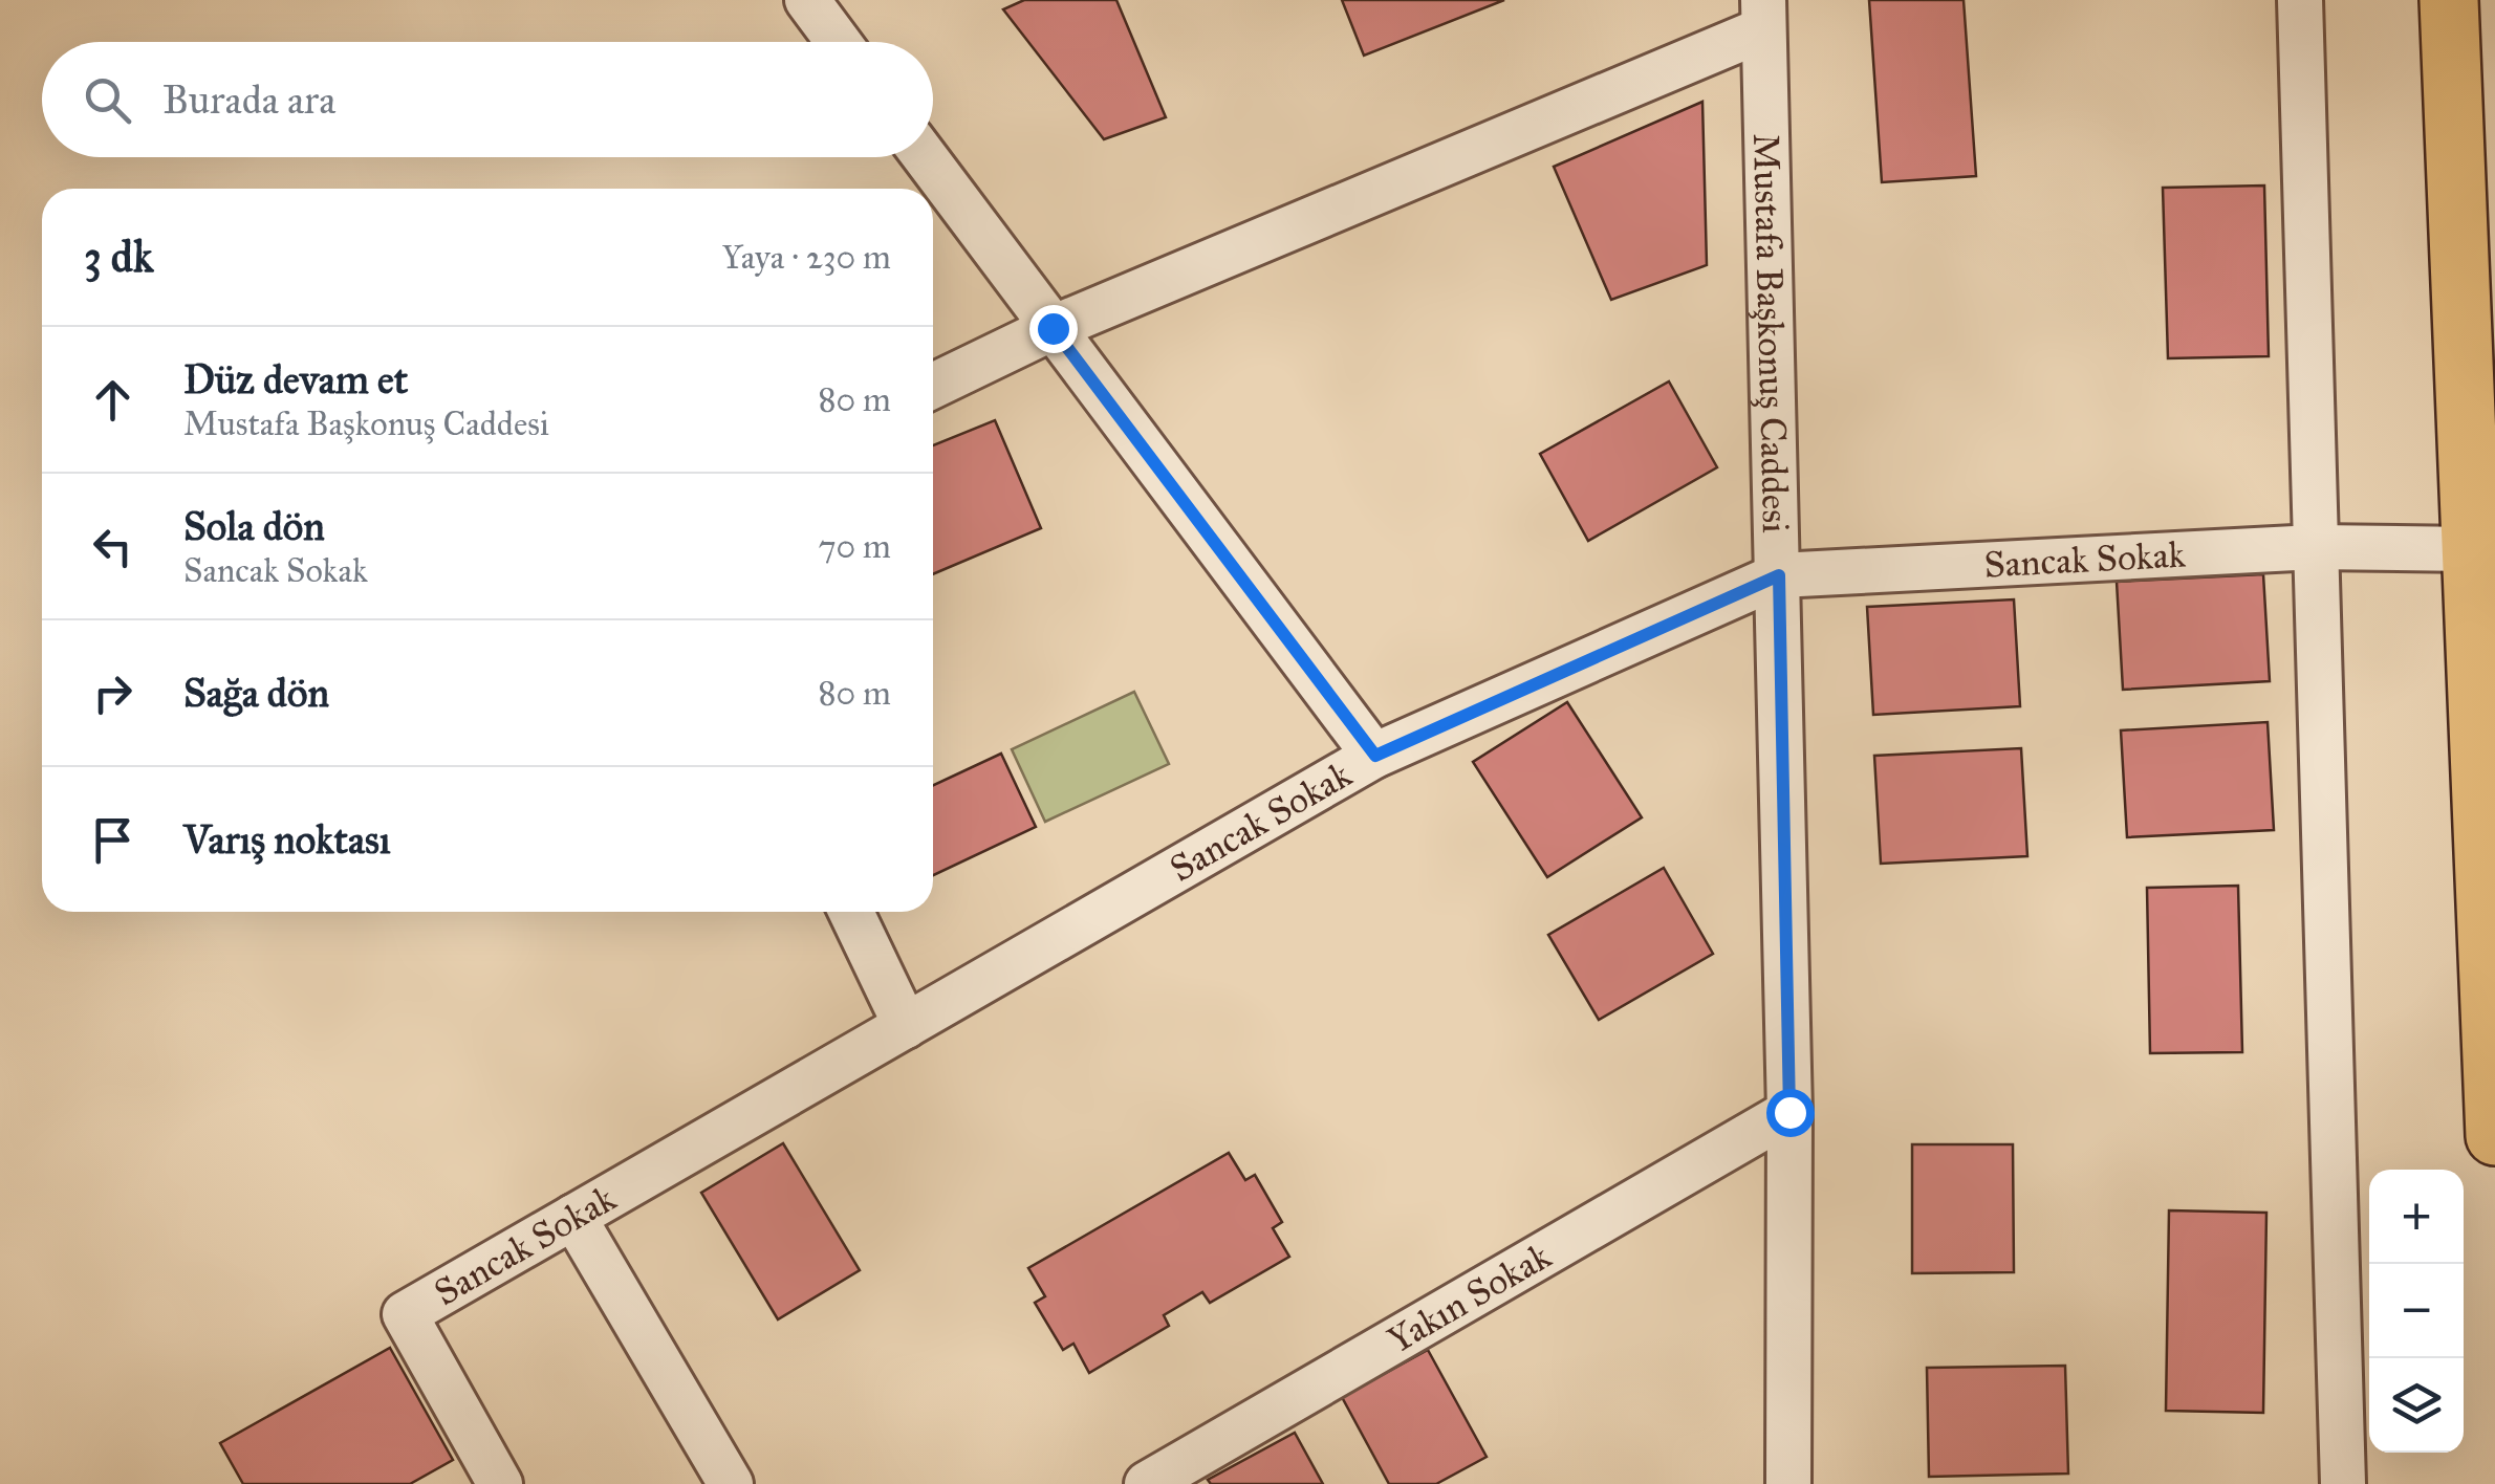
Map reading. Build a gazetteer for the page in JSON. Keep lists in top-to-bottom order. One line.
{"streets":{"street":["Mustafa Başkonuş Caddesi","Sancak Sokak","Yakın Sokak"]},"crossings":[["Mustafa Başkonuş Caddesi","Sancak Sokak"],["Mustafa Başkonuş Caddesi","Yakın Sokak"]],"page":{"search":"Burada ara","heading":["3 dk","Yaya · 230 m"],"list":[["Düz devam et","Mustafa Başkonuş Caddesi","80 m"],["Sola dön","Sancak Sokak","70 m"],["Sağa dön","80 m"],"Varış noktası"],"map_buttons":["+","−"]}}
